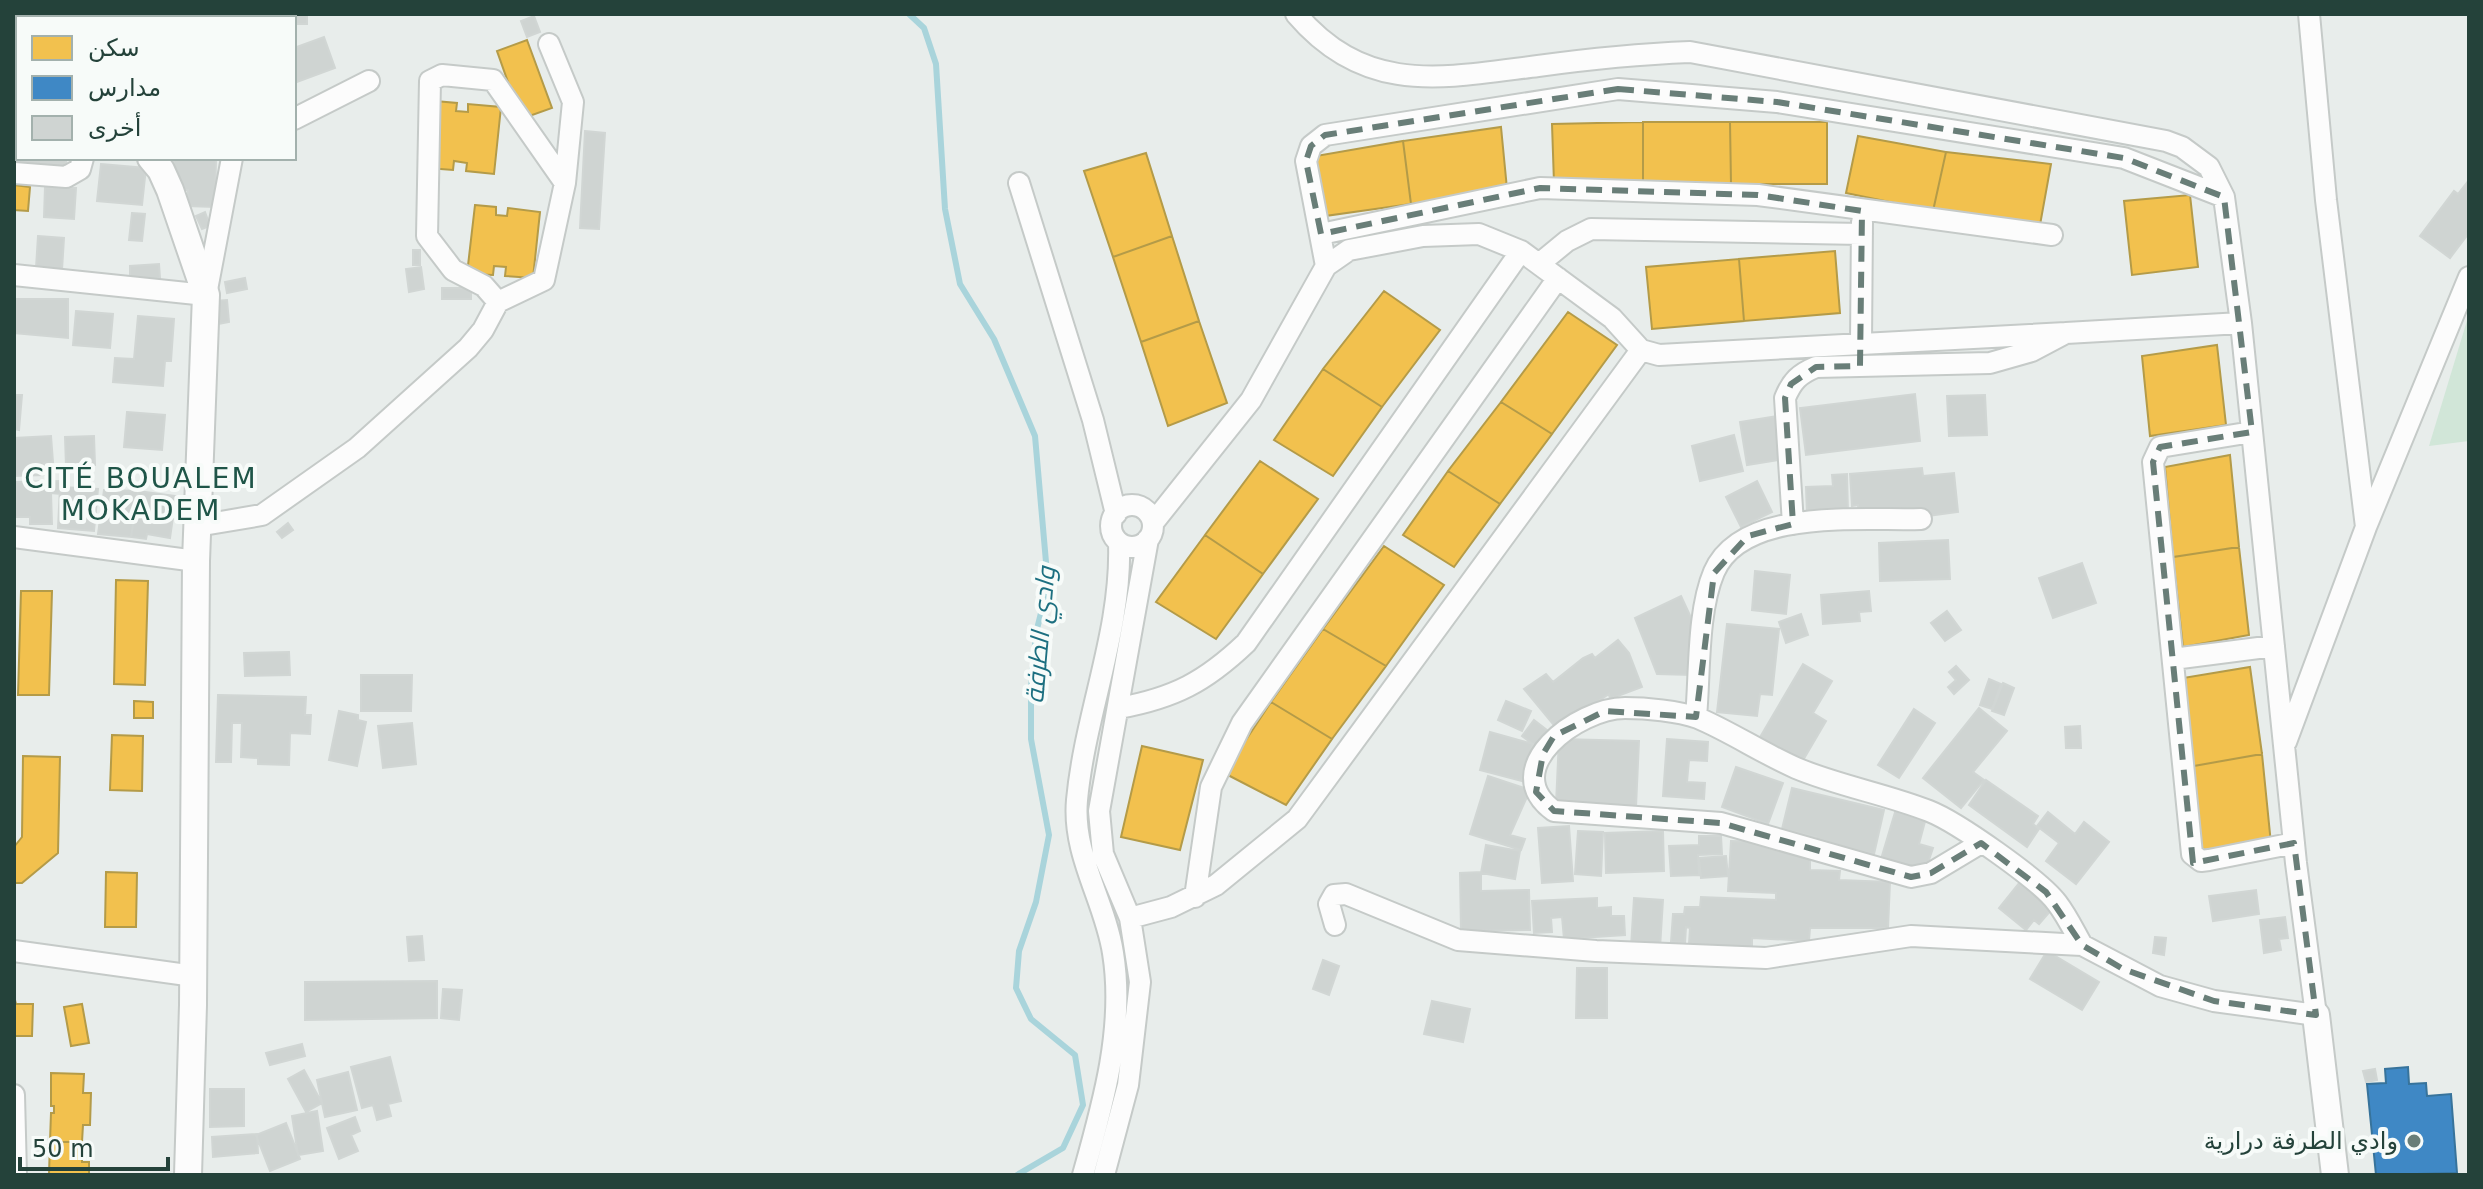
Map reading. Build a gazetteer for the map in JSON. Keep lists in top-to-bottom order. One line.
{"districts":["CITÉ BOUALEM MOKADEM"],"water":["وادي الطرفة"],"places":["وادي الطرفة درارية"],"legend":["سكن","مدارس","أخرى"],"scale_bar":"50 m"}
